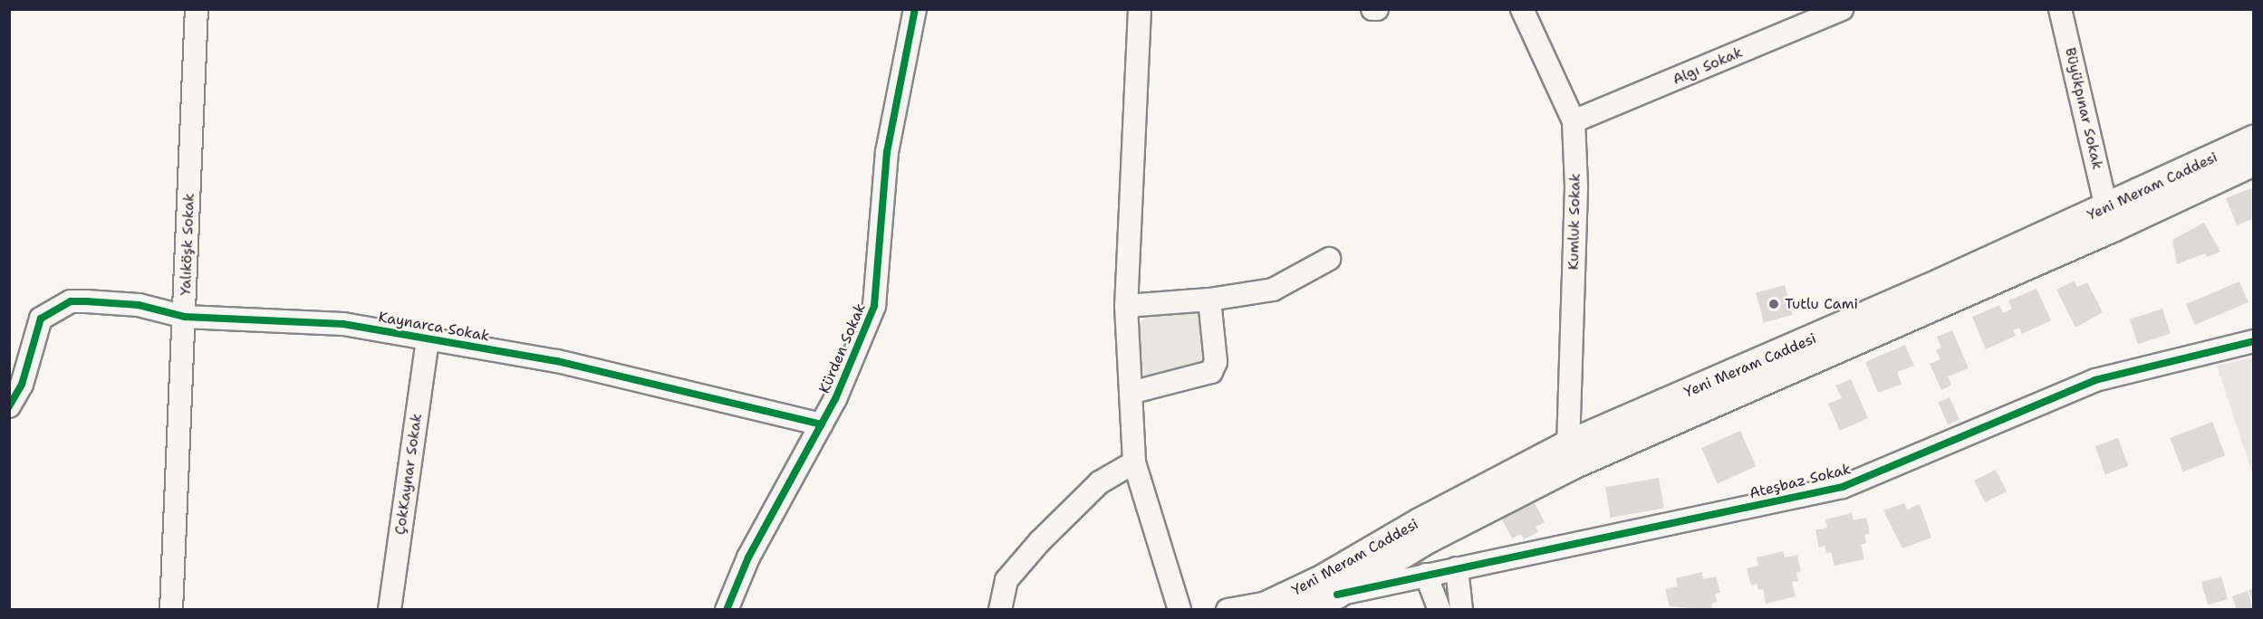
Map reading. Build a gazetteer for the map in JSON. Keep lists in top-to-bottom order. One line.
{"streets":{"main road":["Yeni Meram Caddesi"],"street":["Algı Sokak","Büyükpınar Sokak","Kumluk Sokak","Yalıköşk Sokak","Kaynarca Sokak","Kürden Sokak","ÇokKaynar Sokak","Ateşbaz Sokak"]},"crossings":[["Algı Sokak","Kumluk Sokak"],["Büyükpınar Sokak","Yeni Meram Caddesi"],["Yeni Meram Caddesi","Kumluk Sokak"],["Yeni Meram Caddesi","Ateşbaz Sokak"],["Yalıköşk Sokak","Kaynarca Sokak"],["Kaynarca Sokak","Kürden Sokak"],["Kaynarca Sokak","ÇokKaynar Sokak"]],"places":["Tutlu Cami"]}
